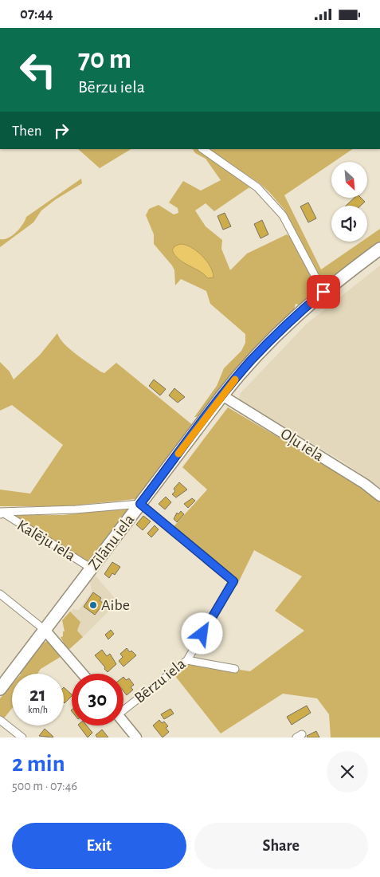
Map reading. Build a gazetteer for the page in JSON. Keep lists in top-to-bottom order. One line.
{"streets":{"highway":["Zīlānu iela"],"street":["Oļu iela","Kalēju iela","Bērzu iela"]},"crossings":[["Oļu iela","Zīlānu iela"],["Kalēju iela","Zīlānu iela"],["Zīlānu iela","Bērzu iela"]],"places":["Aibe"],"north":"bottom right","page":{"status":"07:44","turn":["70 m","Bērzu iela"],"then":"Then","speed":"21 km/h","limit":"30","heading":["2 min","500 m · 07:46"],"buttons":["Exit","Share"]}}
